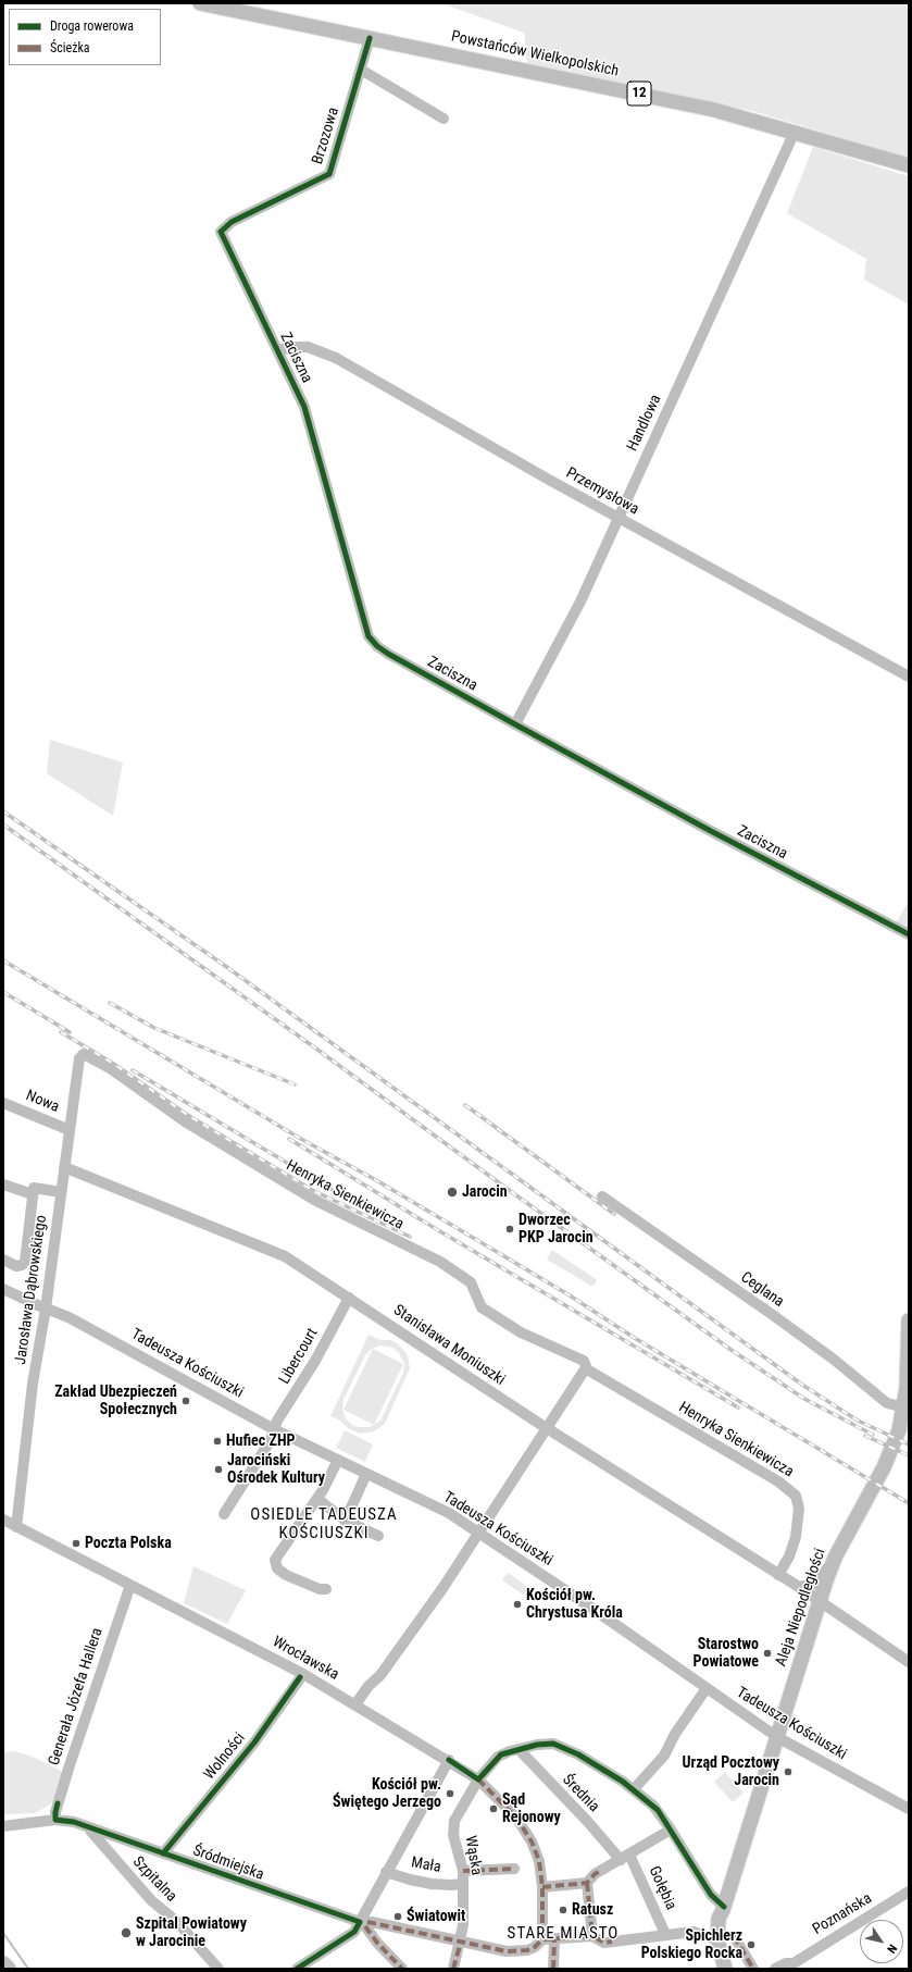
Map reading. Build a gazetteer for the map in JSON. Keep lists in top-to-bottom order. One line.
{"streets":{"main road":["Powstańców Wielkopolskich","12","Aleja Niepodległości"],"street":["Brzozowa","Zaciszna","Handlowa","Przemysłowa","Nowa","Henryka Sienkiewicza","Jarosława Dąbrowskiego","Ceglana","Stanisława Moniuszki","Libercourt","Tadeusza Kościuszki","Wrocławska","Generała Józefa Hallera","Wolności","Średnia","Wąska","Śródmiejska","Mała","Szpitalna","Gołębia","Poznańska"]},"crossings":[["Powstańców Wielkopolskich","Brzozowa"],["Powstańców Wielkopolskich","Handlowa"],["Brzozowa","Zaciszna"],["Zaciszna","Handlowa"],["Zaciszna","Przemysłowa"],["Handlowa","Przemysłowa"],["Nowa","Jarosława Dąbrowskiego"],["Henryka Sienkiewicza","Jarosława Dąbrowskiego"],["Henryka Sienkiewicza","Stanisława Moniuszki"],["Jarosława Dąbrowskiego","Stanisława Moniuszki"],["Jarosława Dąbrowskiego","Tadeusza Kościuszki"],["Jarosława Dąbrowskiego","Wrocławska"],["Ceglana","Aleja Niepodległości"],["Stanisława Moniuszki","Libercourt"],["Stanisława Moniuszki","Aleja Niepodległości"],["Libercourt","Tadeusza Kościuszki"],["Tadeusza Kościuszki","Aleja Niepodległości"],["Aleja Niepodległości","Wąska"],["Wrocławska","Generała Józefa Hallera"],["Wrocławska","Wolności"],["Wrocławska","Wąska"],["Wrocławska","Śródmiejska"],["Generała Józefa Hallera","Śródmiejska"],["Wolności","Śródmiejska"],["Średnia","Wąska"],["Średnia","Gołębia"],["Wąska","Śródmiejska"],["Wąska","Mała"],["Śródmiejska","Szpitalna"]],"districts":["OSIEDLE TADEUSZA KOŚCIUSZKI","STARE MIASTO"],"places":["Jarocin","Dworzec PKP Jarocin","Zakład Ubezpieczeń Społecznych","Hufiec ZHP","Jarociński Ośrodek Kultury","Poczta Polska","Kościół pw. Chrystusa Króla","Starostwo Powiatowe","Urząd Pocztowy Jarocin","Kościół pw. Świętego Jerzego","Sąd Rejonowy","Ratusz","Światowit","Szpital Powiatowy w Jarocinie","Spichlerz Polskiego Rocka"],"legend":["Droga rowerowa","Ścieżka"],"north":"bottom right"}
